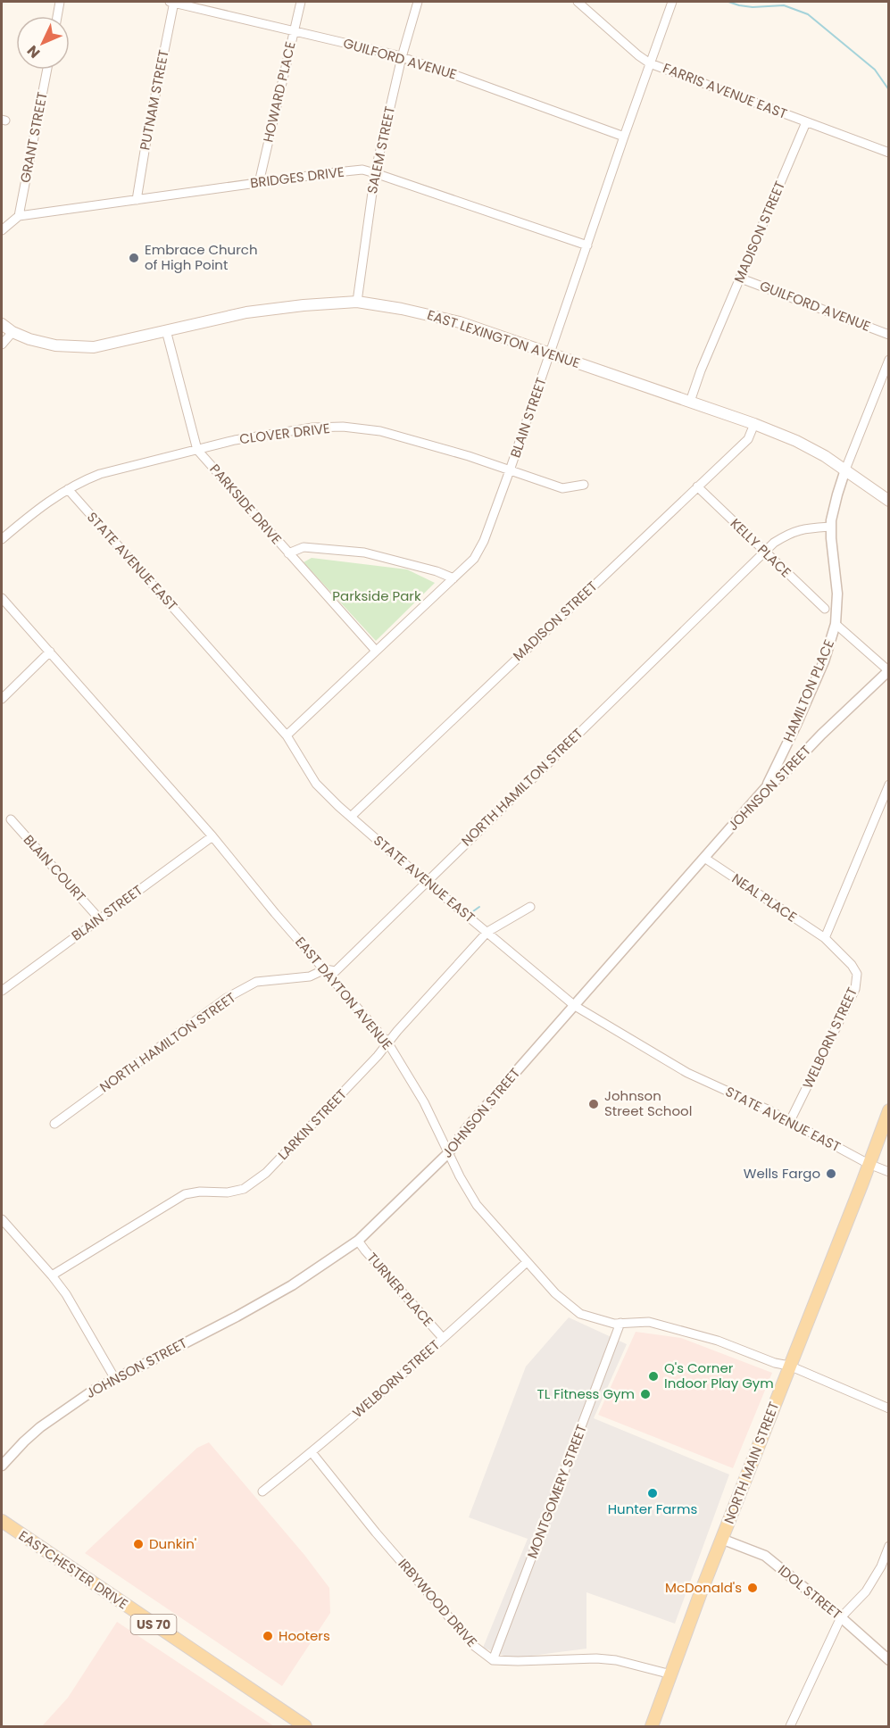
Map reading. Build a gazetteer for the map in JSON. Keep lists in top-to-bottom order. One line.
{"streets":{"main road":["EAST LEXINGTON AVENUE","NORTH MAIN STREET","EASTCHESTER DRIVE","US 70"],"street":["GUILFORD AVENUE","FARRIS AVENUE EAST","HOWARD PLACE","PUTNAM STREET","GRANT STREET","SALEM STREET","BRIDGES DRIVE","MADISON STREET","BLAIN STREET","CLOVER DRIVE","PARKSIDE DRIVE","KELLY PLACE","STATE AVENUE EAST","HAMILTON PLACE","NORTH HAMILTON STREET","JOHNSON STREET","BLAIN COURT","NEAL PLACE","EAST DAYTON AVENUE","WELBORN STREET","LARKIN STREET","TURNER PLACE","MONTGOMERY STREET","IDOL STREET","IRBYWOOD DRIVE"]},"crossings":[["GUILFORD AVENUE","HOWARD PLACE"],["GUILFORD AVENUE","PUTNAM STREET"],["GUILFORD AVENUE","SALEM STREET"],["GUILFORD AVENUE","MADISON STREET"],["GUILFORD AVENUE","BLAIN STREET"],["FARRIS AVENUE EAST","MADISON STREET"],["FARRIS AVENUE EAST","BLAIN STREET"],["HOWARD PLACE","BRIDGES DRIVE"],["PUTNAM STREET","BRIDGES DRIVE"],["GRANT STREET","BRIDGES DRIVE"],["SALEM STREET","BRIDGES DRIVE"],["SALEM STREET","EAST LEXINGTON AVENUE"],["BRIDGES DRIVE","BLAIN STREET"],["MADISON STREET","EAST LEXINGTON AVENUE"],["MADISON STREET","KELLY PLACE"],["MADISON STREET","STATE AVENUE EAST"],["EAST LEXINGTON AVENUE","BLAIN STREET"],["EAST LEXINGTON AVENUE","PARKSIDE DRIVE"],["BLAIN STREET","CLOVER DRIVE"],["BLAIN STREET","PARKSIDE DRIVE"],["BLAIN STREET","STATE AVENUE EAST"],["BLAIN STREET","BLAIN COURT"],["BLAIN STREET","EAST DAYTON AVENUE"],["CLOVER DRIVE","PARKSIDE DRIVE"],["CLOVER DRIVE","STATE AVENUE EAST"],["KELLY PLACE","NORTH HAMILTON STREET"],["STATE AVENUE EAST","NORTH HAMILTON STREET"],["STATE AVENUE EAST","JOHNSON STREET"],["STATE AVENUE EAST","WELBORN STREET"],["STATE AVENUE EAST","LARKIN STREET"],["STATE AVENUE EAST","NORTH MAIN STREET"],["HAMILTON PLACE","NORTH HAMILTON STREET"],["HAMILTON PLACE","JOHNSON STREET"],["NORTH HAMILTON STREET","EAST DAYTON AVENUE"],["JOHNSON STREET","NEAL PLACE"],["JOHNSON STREET","EAST DAYTON AVENUE"],["JOHNSON STREET","TURNER PLACE"],["NEAL PLACE","WELBORN STREET"],["EAST DAYTON AVENUE","WELBORN STREET"],["EAST DAYTON AVENUE","LARKIN STREET"],["EAST DAYTON AVENUE","NORTH MAIN STREET"],["EAST DAYTON AVENUE","MONTGOMERY STREET"],["WELBORN STREET","TURNER PLACE"],["WELBORN STREET","IRBYWOOD DRIVE"],["NORTH MAIN STREET","IDOL STREET"],["MONTGOMERY STREET","IRBYWOOD DRIVE"]],"parks":["Parkside Park"],"places":["Embrace Church of High Point","Johnson Street School","Wells Fargo","Q's Corner Indoor Play Gym","TL Fitness Gym","Hunter Farms","Dunkin'","McDonald's","Hooters"],"north":"bottom left"}
